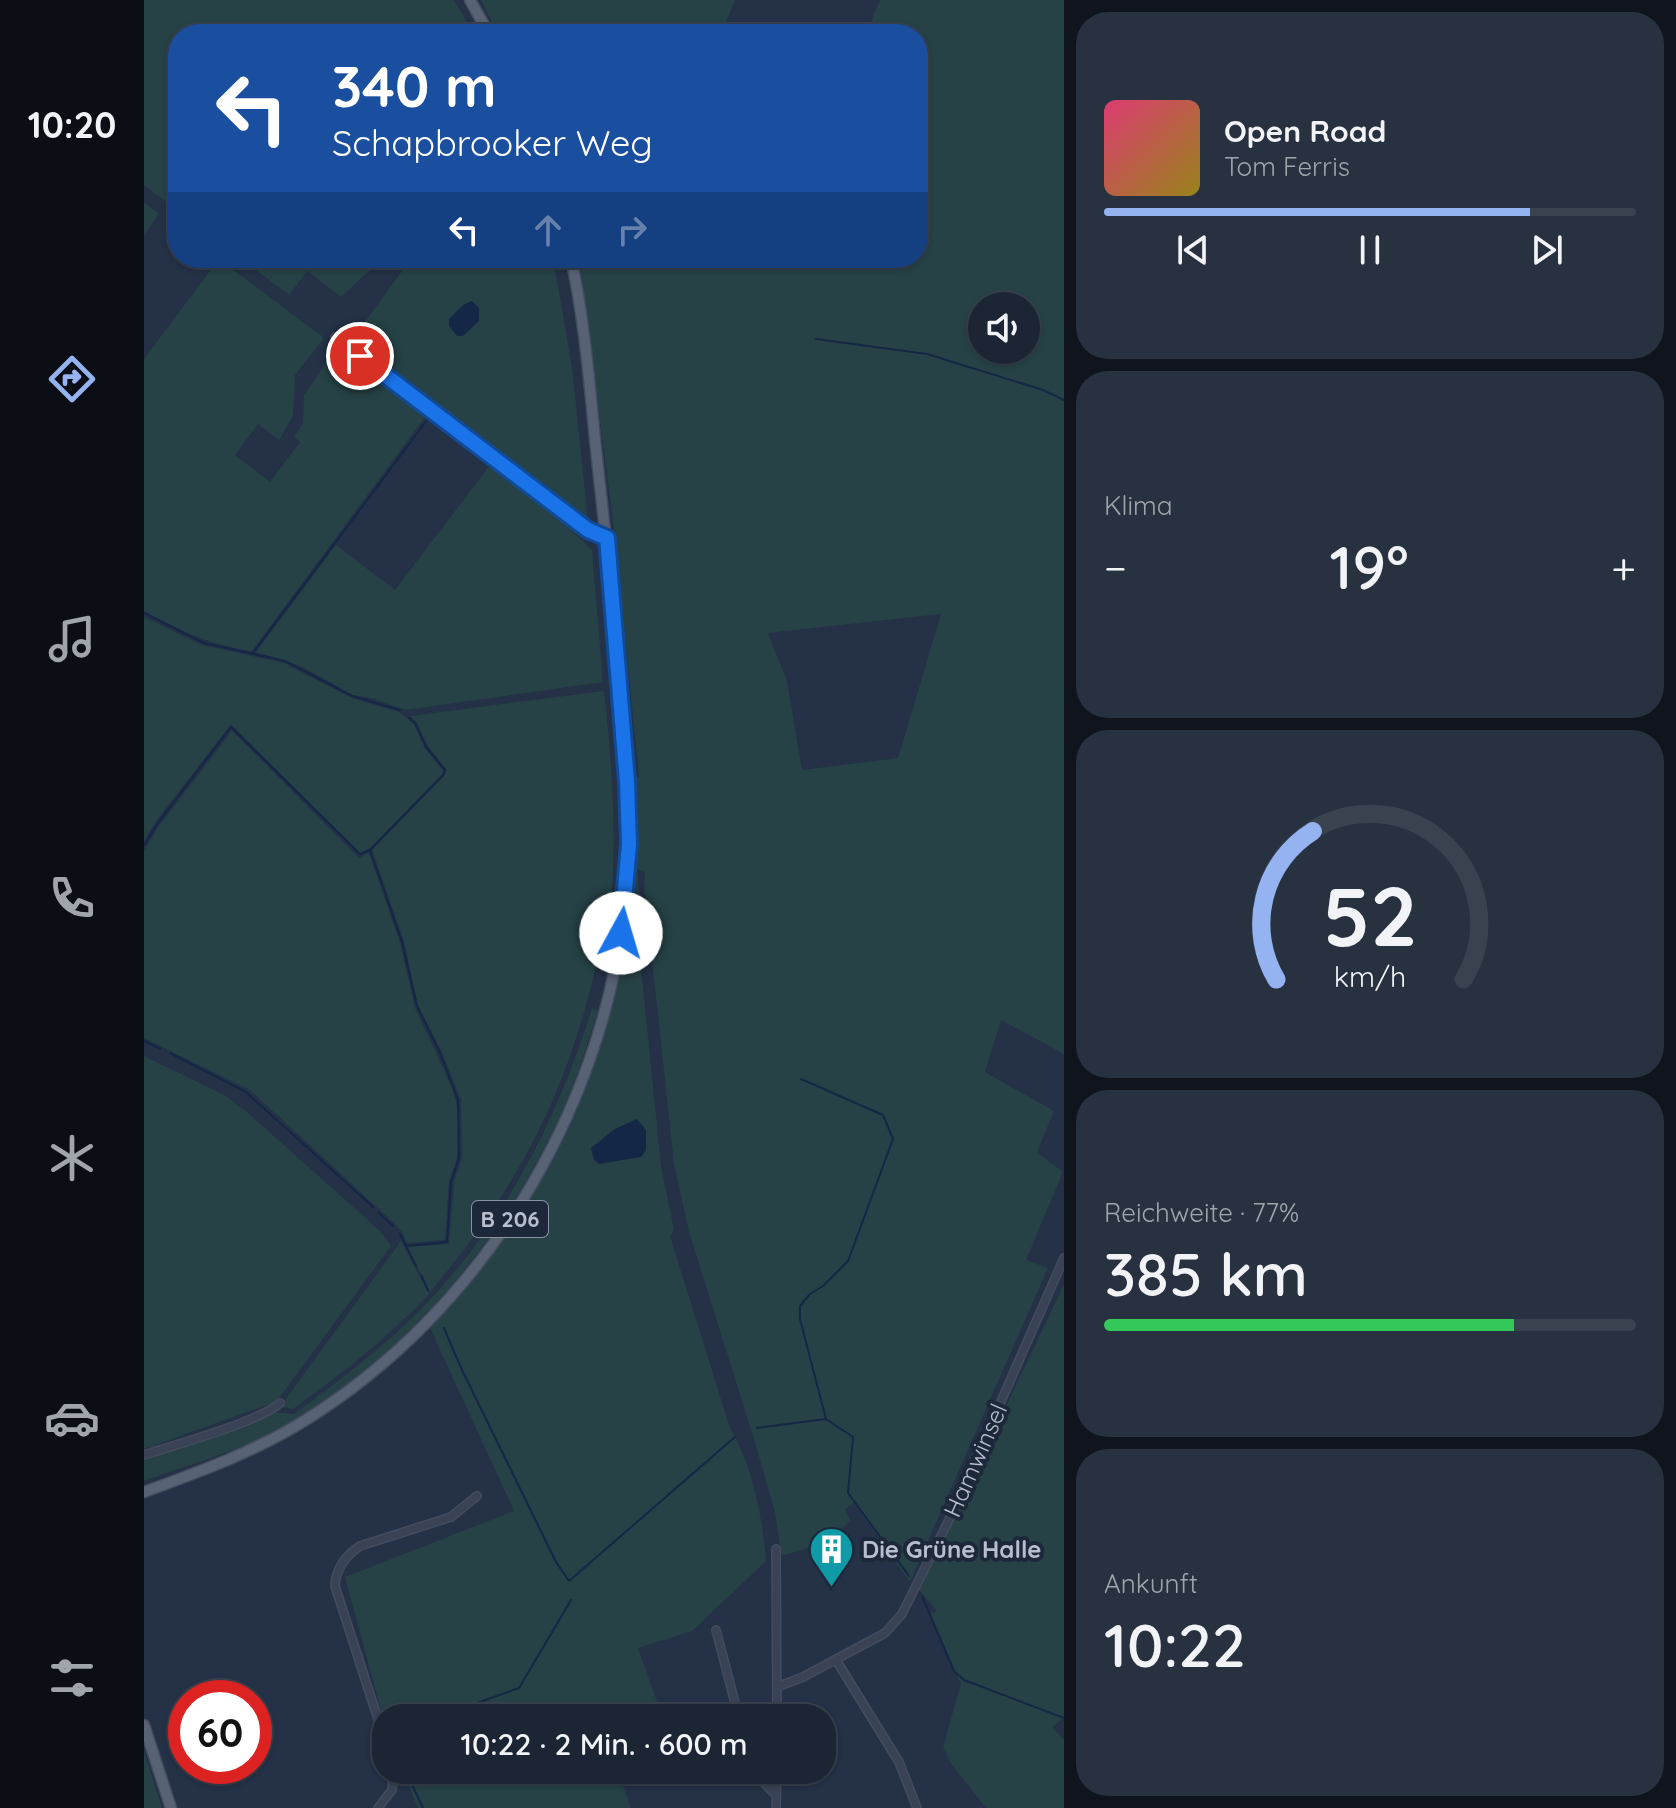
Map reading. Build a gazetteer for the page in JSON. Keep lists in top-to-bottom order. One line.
{"streets":{"main road":["B 206"],"street":["Hamwinsel"]},"places":{"building":["Die Grüne Halle"]},"page":{"tabs":"10:20","turn":["340 m","Schapbrooker Weg"],"song":["Open Road","Tom Ferris"],"tile":["Klima",["Reichweite · 77%","385 km"],["Ankunft","10:22"]],"heat":["−","19°","+"],"limit":"60","trip":"10:22 · 2 Min. · 600 m","gauge":["52","km/h"]}}
